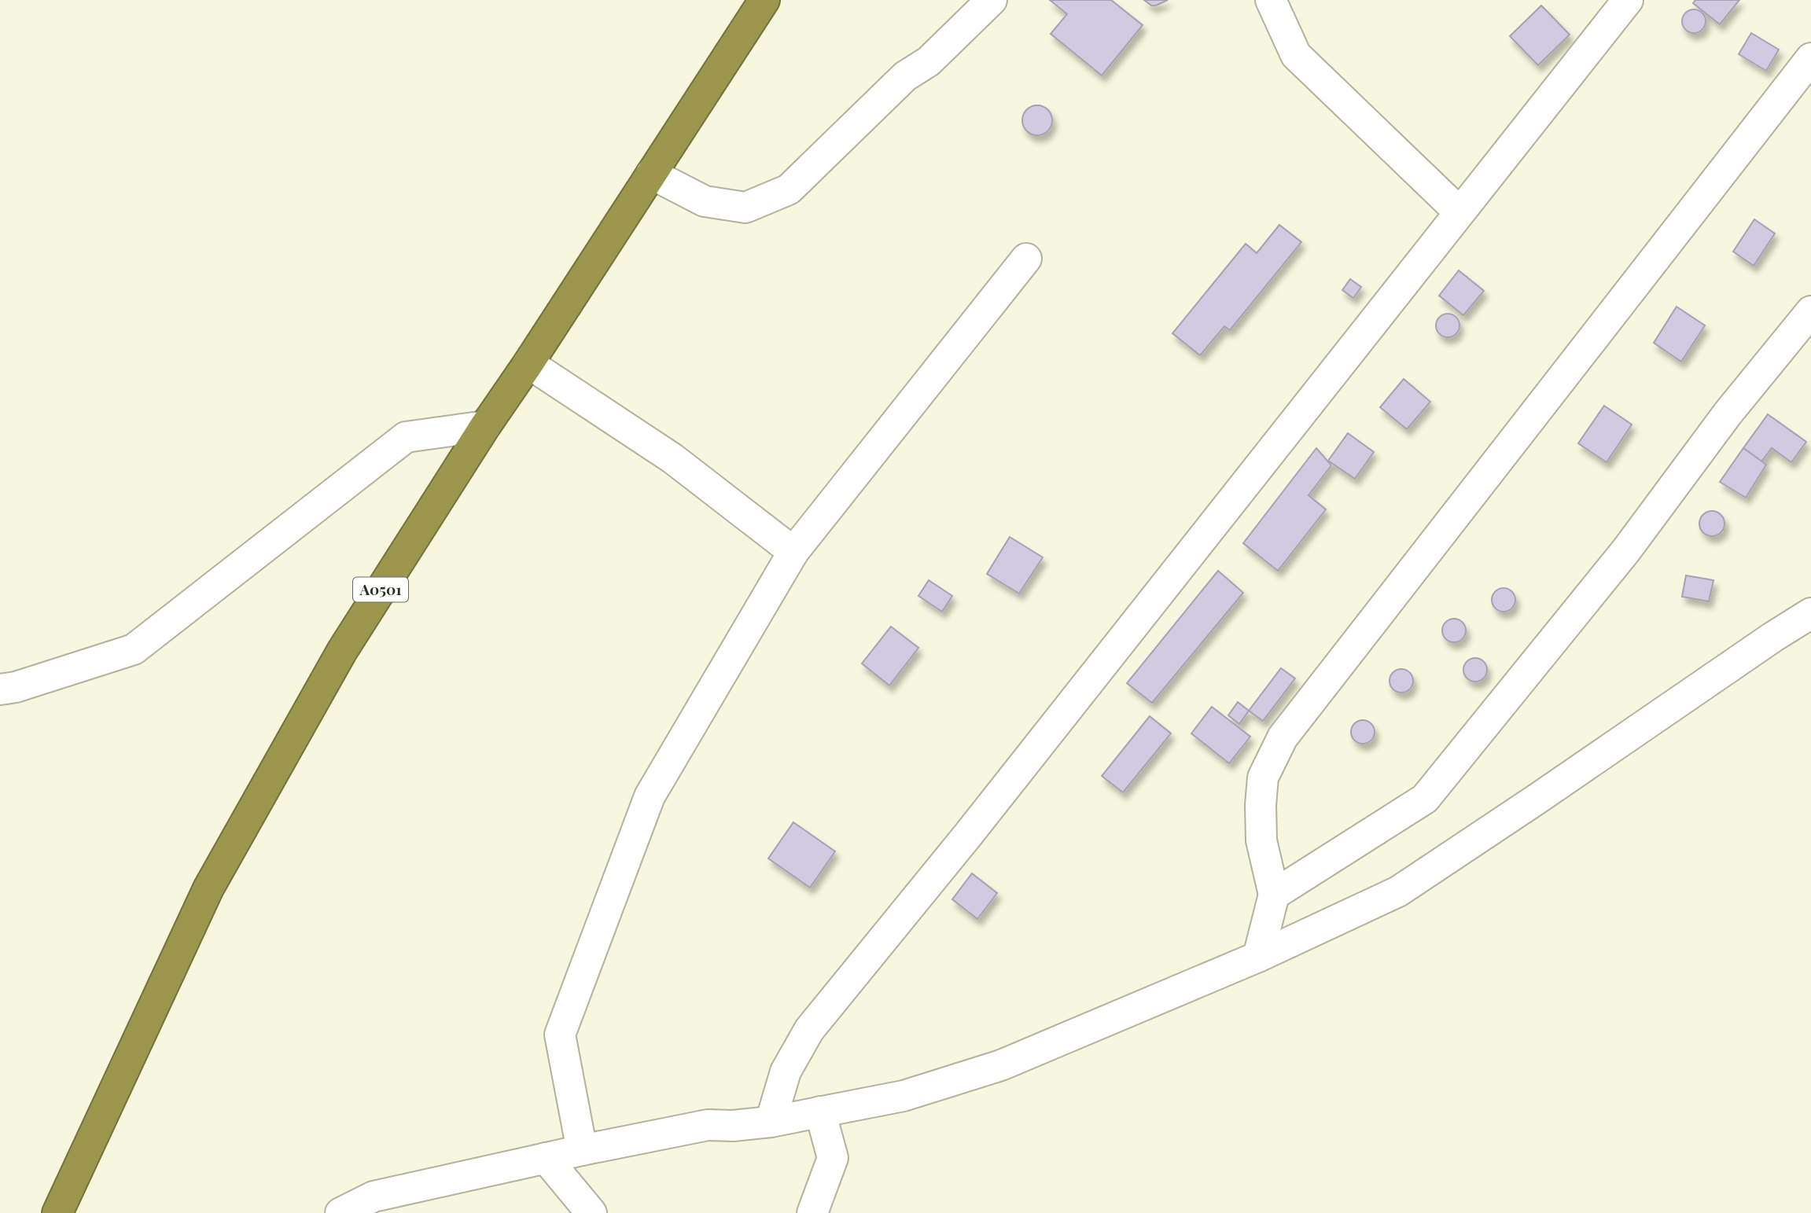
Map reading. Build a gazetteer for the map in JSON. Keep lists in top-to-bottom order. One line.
{"streets":{"highway":["A0501"]}}
